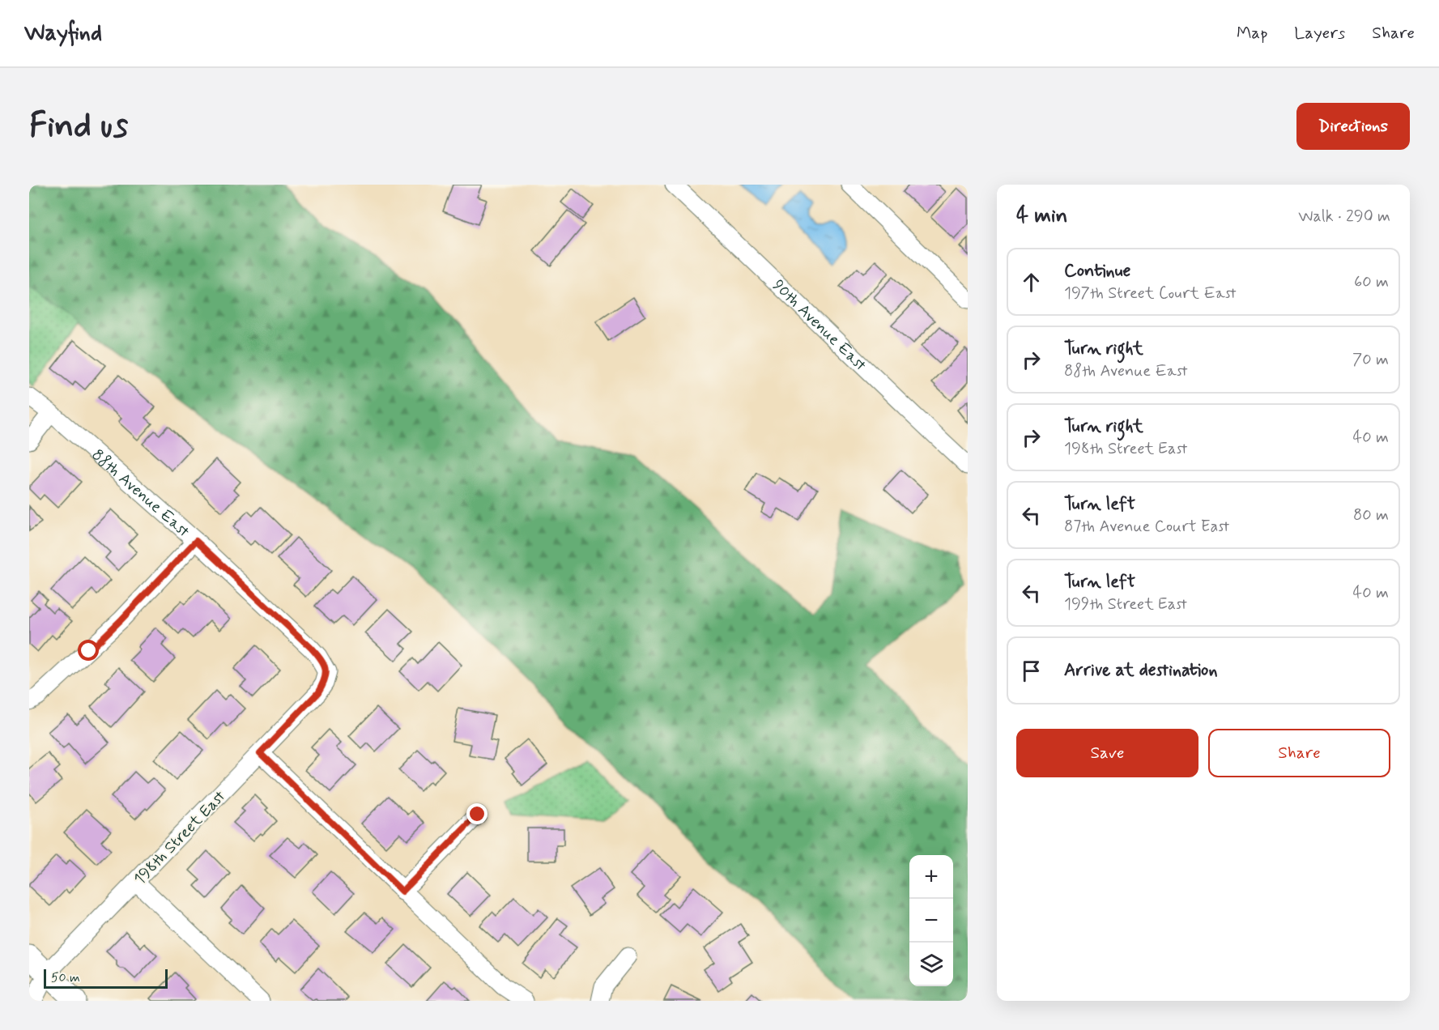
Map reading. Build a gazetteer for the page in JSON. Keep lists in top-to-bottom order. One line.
{"streets":{"street":["90th Avenue East","88th Avenue East","198th Street East"]},"crossings":[["88th Avenue East","198th Street East"]],"scale_bar":"50 m","page":{"header":"Wayfind","nav":["Map","Layers","Share"],"buttons":["Directions",["Save","Share"]],"title":"Find us","heading":["4 min","Walk · 290 m"],"list":[["Continue","197th Street Court East","60 m"],["Turn right","88th Avenue East","70 m"],["Turn right","198th Street East","40 m"],["Turn left","87th Avenue Court East","80 m"],["Turn left","199th Street East","40 m"],"Arrive at destination"],"map_buttons":["+","−"],"scale":"50 m"}}
